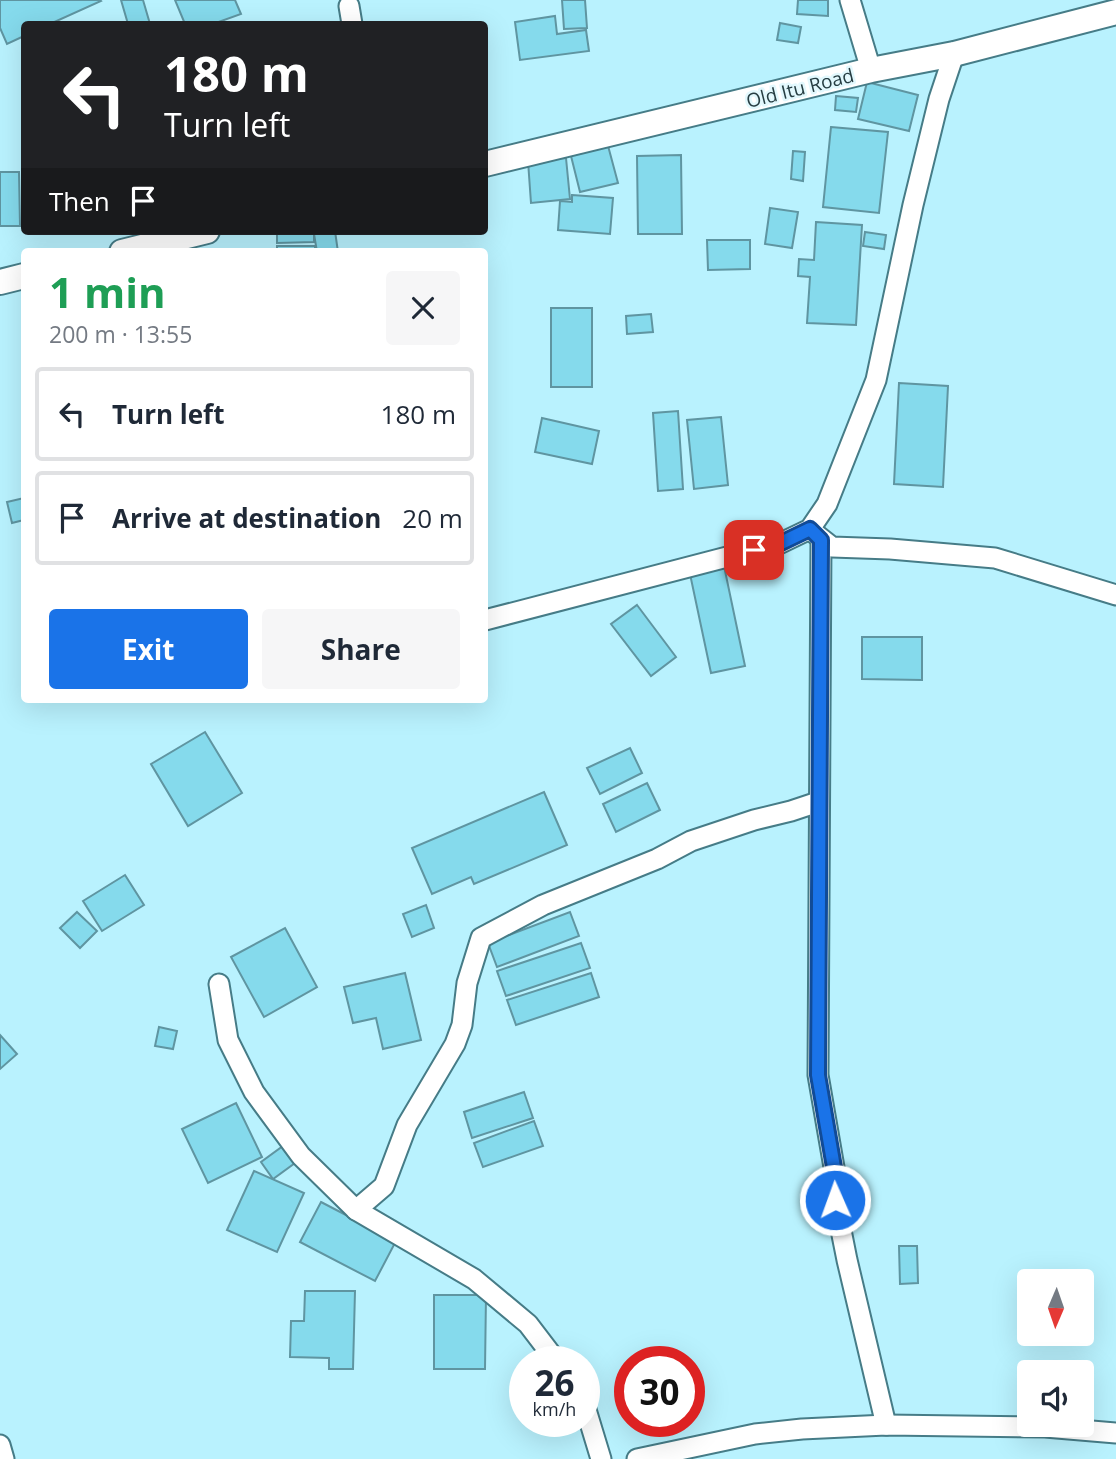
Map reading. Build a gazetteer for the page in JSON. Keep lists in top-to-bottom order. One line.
{"streets":{"street":["Old Itu Road"]},"north":"bottom","page":{"turn":["180 m","Turn left"],"then":"Then","heading":["1 min","200 m · 13:55"],"list":[{"name":"Turn left","value":"180 m"},{"name":"Arrive at destination","value":"20 m"}],"buttons":["Exit","Share"],"speed":"26 km/h","limit":"30"}}
